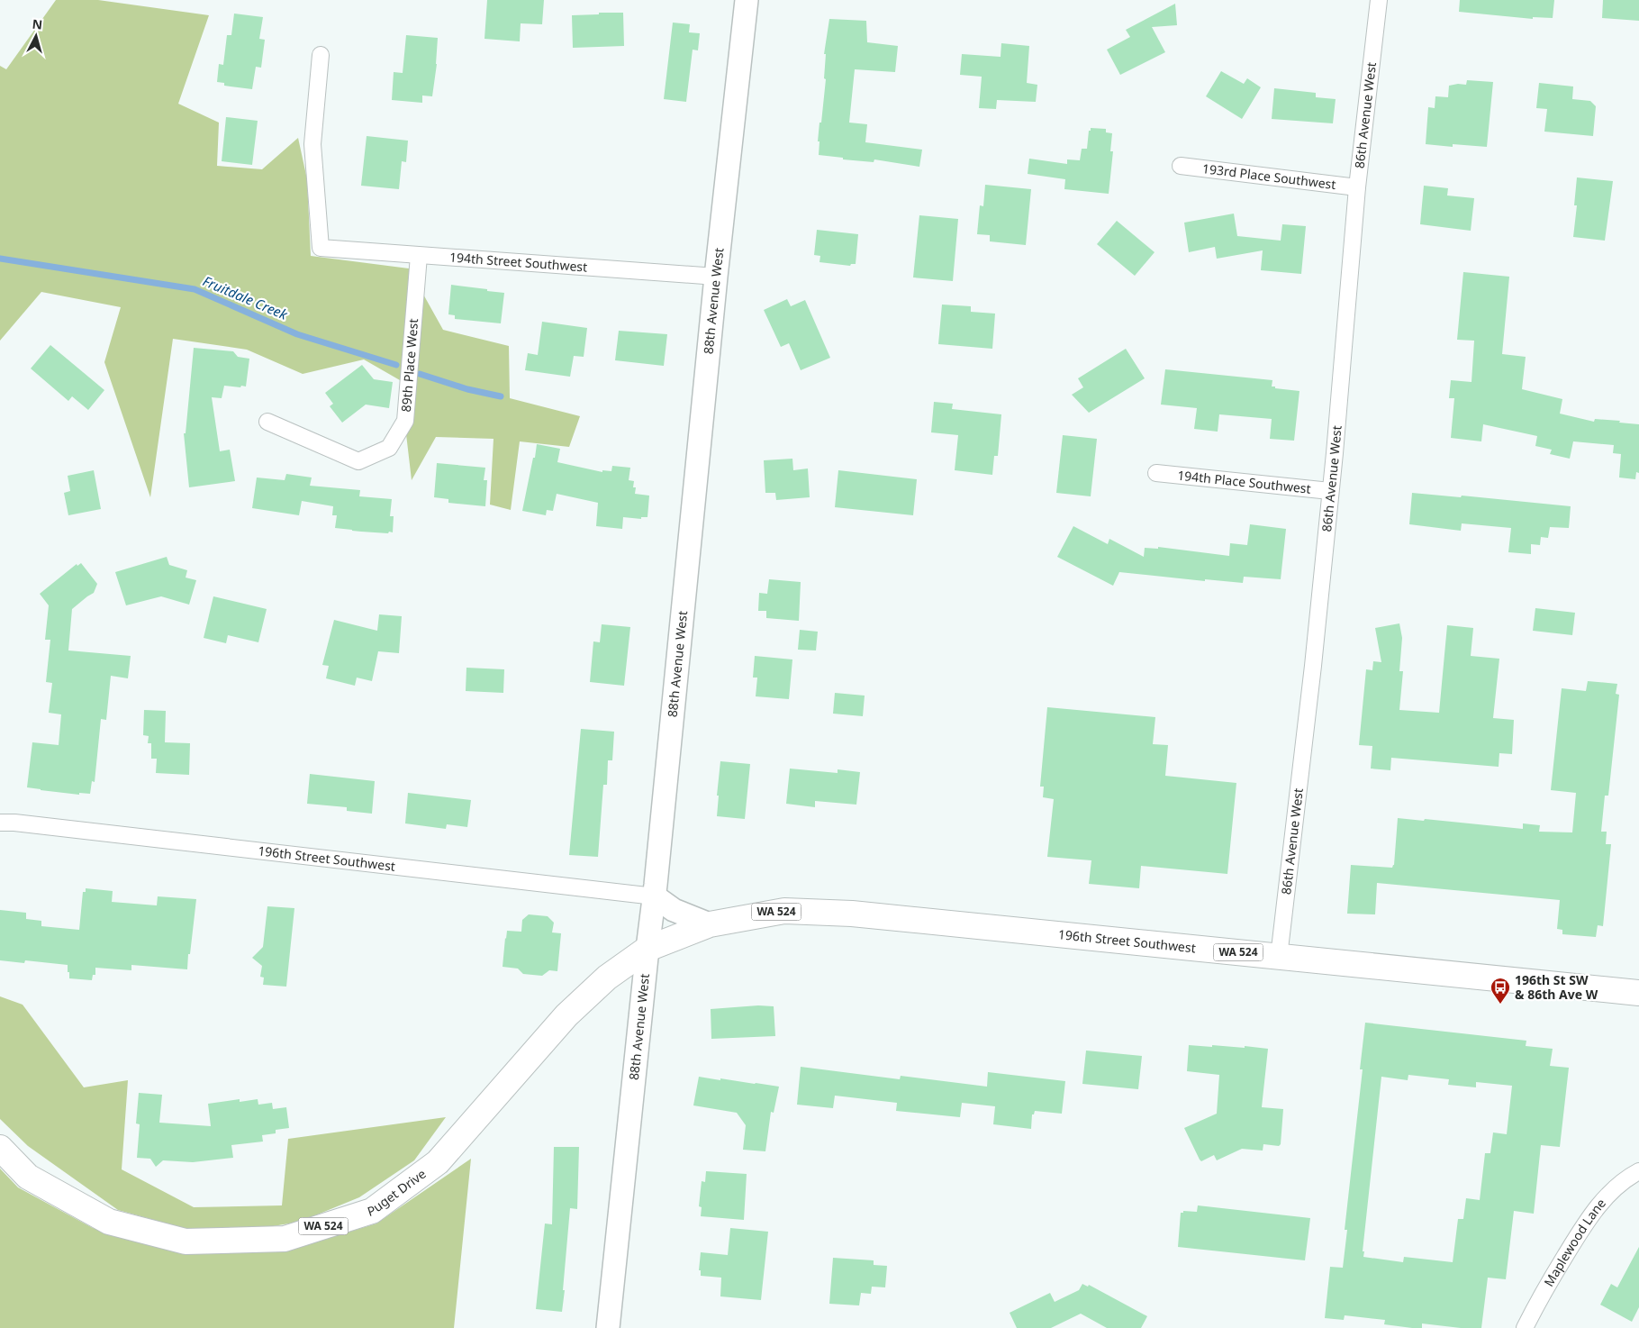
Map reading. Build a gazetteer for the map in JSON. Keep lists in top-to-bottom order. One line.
{"streets":{"main road":["196th Street Southwest","WA 524","Puget Drive"],"street":["86th Avenue West","193rd Place Southwest","194th Street Southwest","88th Avenue West","89th Place West","194th Place Southwest","Maplewood Lane"]},"crossings":[["86th Avenue West","193rd Place Southwest"],["86th Avenue West","194th Place Southwest"],["86th Avenue West","196th Street Southwest"],["194th Street Southwest","88th Avenue West"],["194th Street Southwest","89th Place West"],["88th Avenue West","196th Street Southwest"],["88th Avenue West","Puget Drive"],["196th Street Southwest","Puget Drive"]],"water":["Fruitdale Creek"],"places":{"bus stop":["196th St SW & 86th Ave W"]},"north":"top"}
